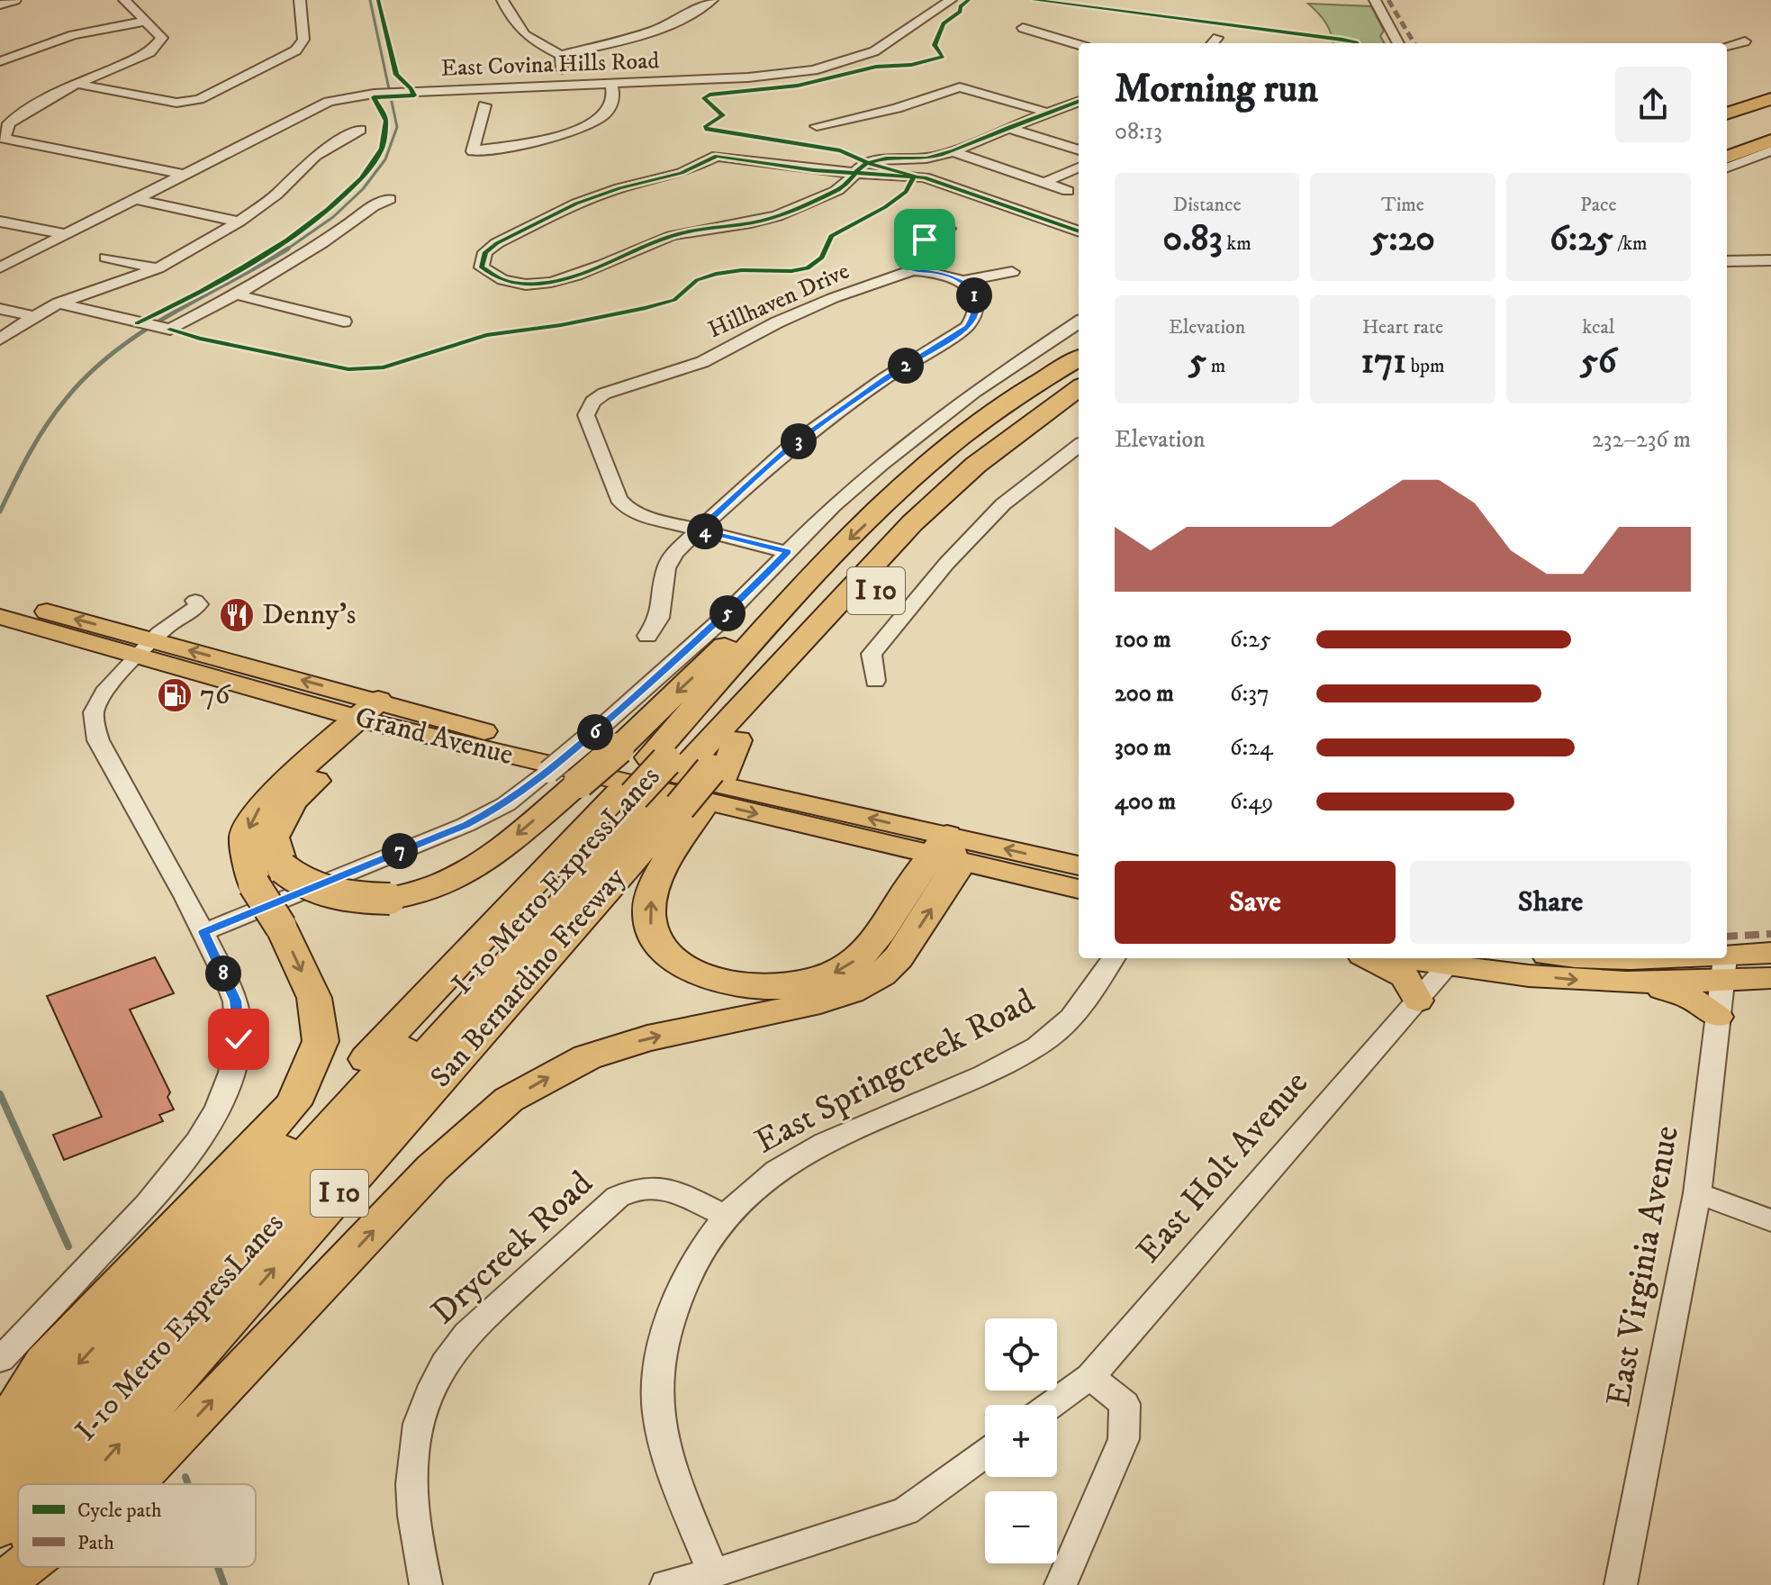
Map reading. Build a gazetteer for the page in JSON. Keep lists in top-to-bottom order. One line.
{"streets":{"highway":["I 10","I-10 Metro ExpressLanes","San Bernardino Freeway"],"main road":["Grand Avenue"],"street":["East Covina Hills Road","Hillhaven Drive","East Springcreek Road","East Holt Avenue","Drycreek Road","East Virginia Avenue"]},"crossings":[["I 10","I-10 Metro ExpressLanes"],["I-10 Metro ExpressLanes","San Bernardino Freeway"],["East Springcreek Road","Drycreek Road"]],"places":{"restaurant":["Denny's"],"fuel station":["76"]},"legend":["Cycle path","Path"],"page":{"heading":["Morning run","08:13"],"stats":[["Distance","0.83 km"],["Time","5:20"],["Pace","6:25 /km"],["Elevation","5 m"],["Heart rate","171 bpm"],["kcal","56"]],"pins":["1","2","3","4","5","6","7","8"],"chart":["Elevation","232–236 m"],"list":[{"name":"100 m","note":"6:25"},{"name":"200 m","note":"6:37"},{"name":"300 m","note":"6:24"},{"name":"400 m","note":"6:49"}],"buttons":["Save","Share"],"map_buttons":["+","−"]}}
